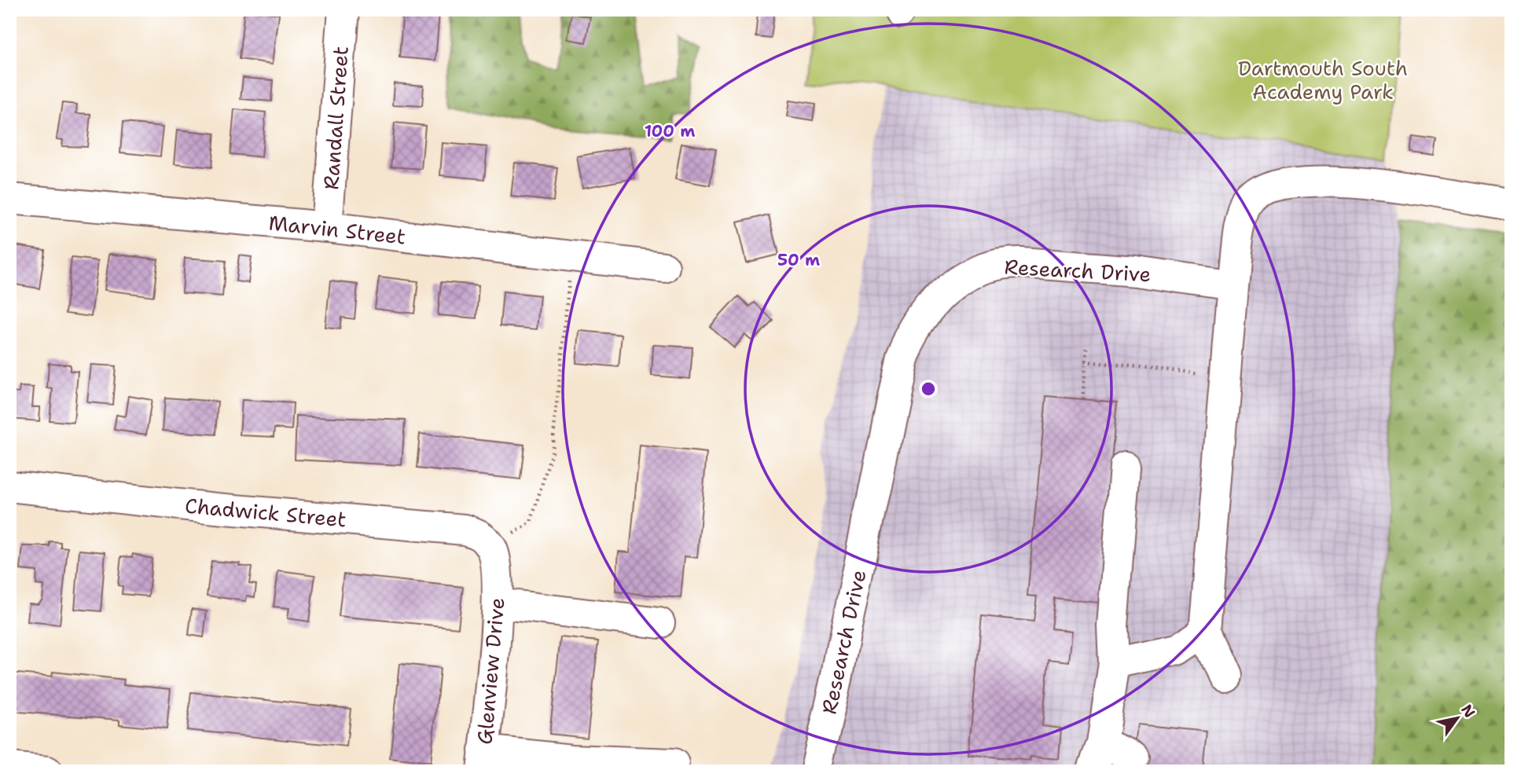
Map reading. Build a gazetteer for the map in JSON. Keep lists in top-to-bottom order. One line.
{"streets":{"street":["Randall Street","Marvin Street","Research Drive","Chadwick Street","Glenview Drive"]},"crossings":[["Randall Street","Marvin Street"],["Chadwick Street","Glenview Drive"]],"parks":["Dartmouth South Academy Park"],"north":"top right","rings":["100 m","50 m"]}
